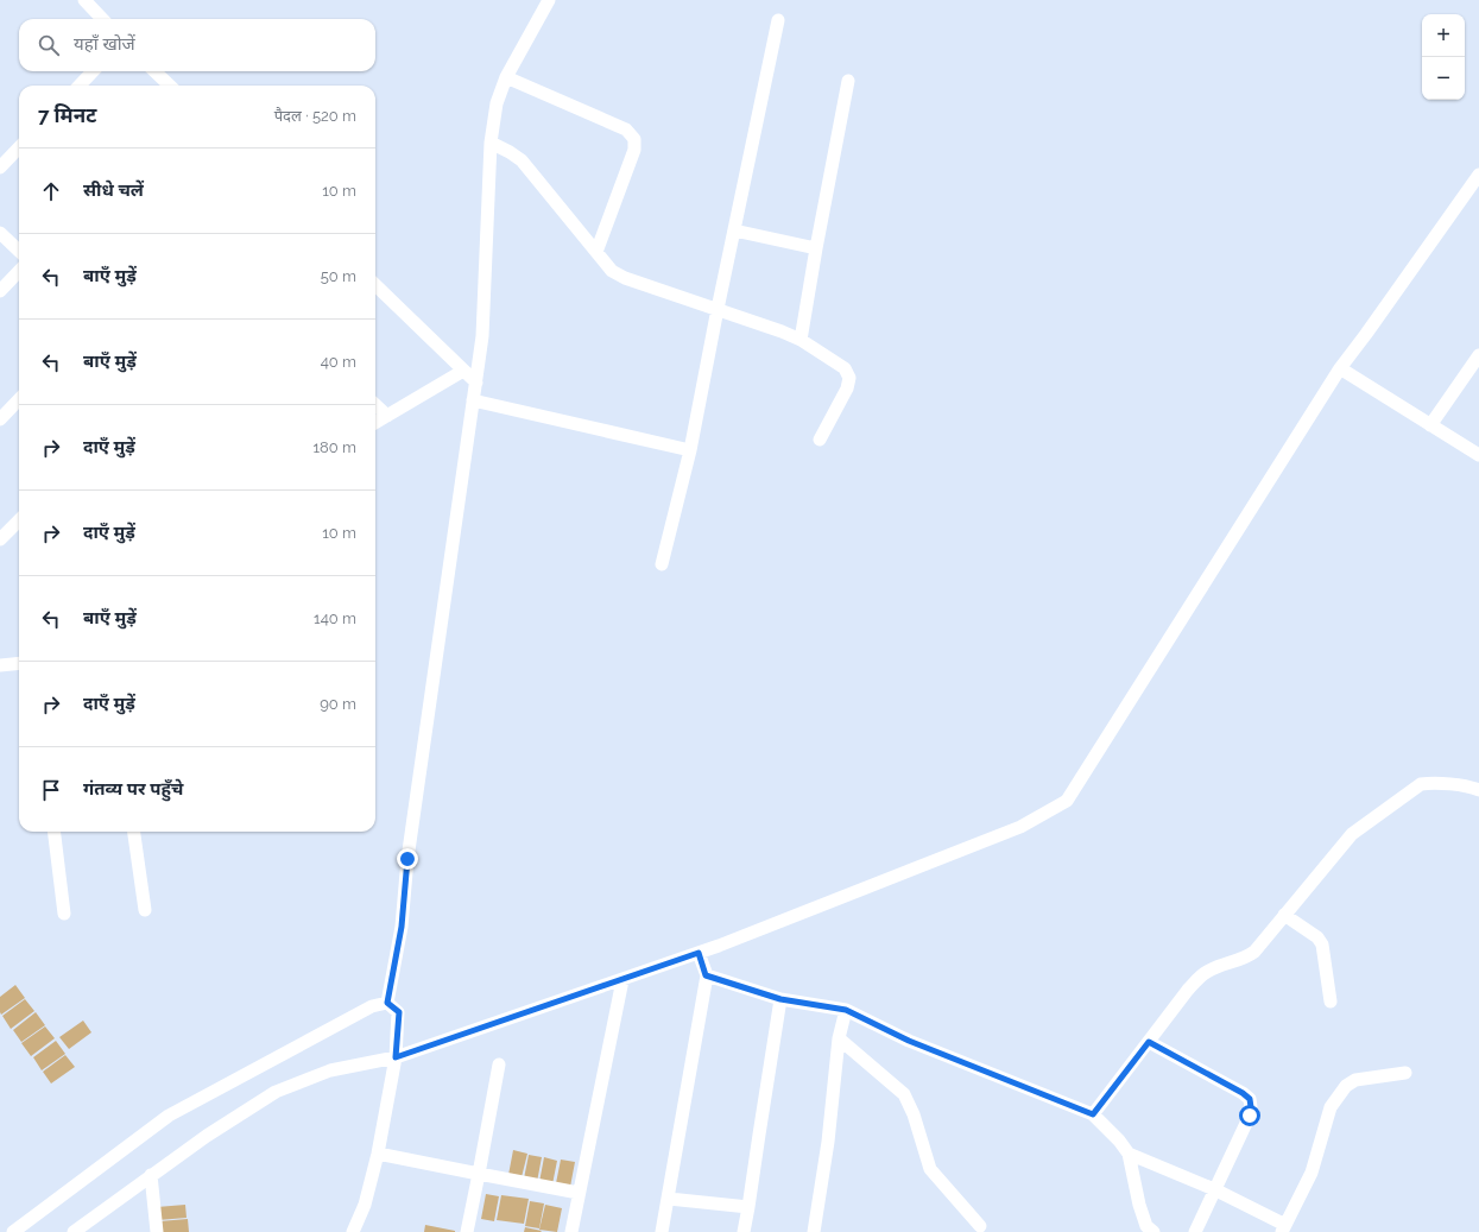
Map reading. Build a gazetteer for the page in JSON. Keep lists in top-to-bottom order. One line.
{"page":{"map_buttons":["+","−"],"search":"यहाँ खोजें","heading":["7 मिनट","पैदल · 520 m"],"list":[["सीधे चलें","10 m"],["बाएँ मुड़ें","50 m"],["बाएँ मुड़ें","40 m"],["दाएँ मुड़ें","180 m"],["दाएँ मुड़ें","10 m"],["बाएँ मुड़ें","140 m"],["दाएँ मुड़ें","90 m"],"गंतव्य पर पहुँचे"]}}
